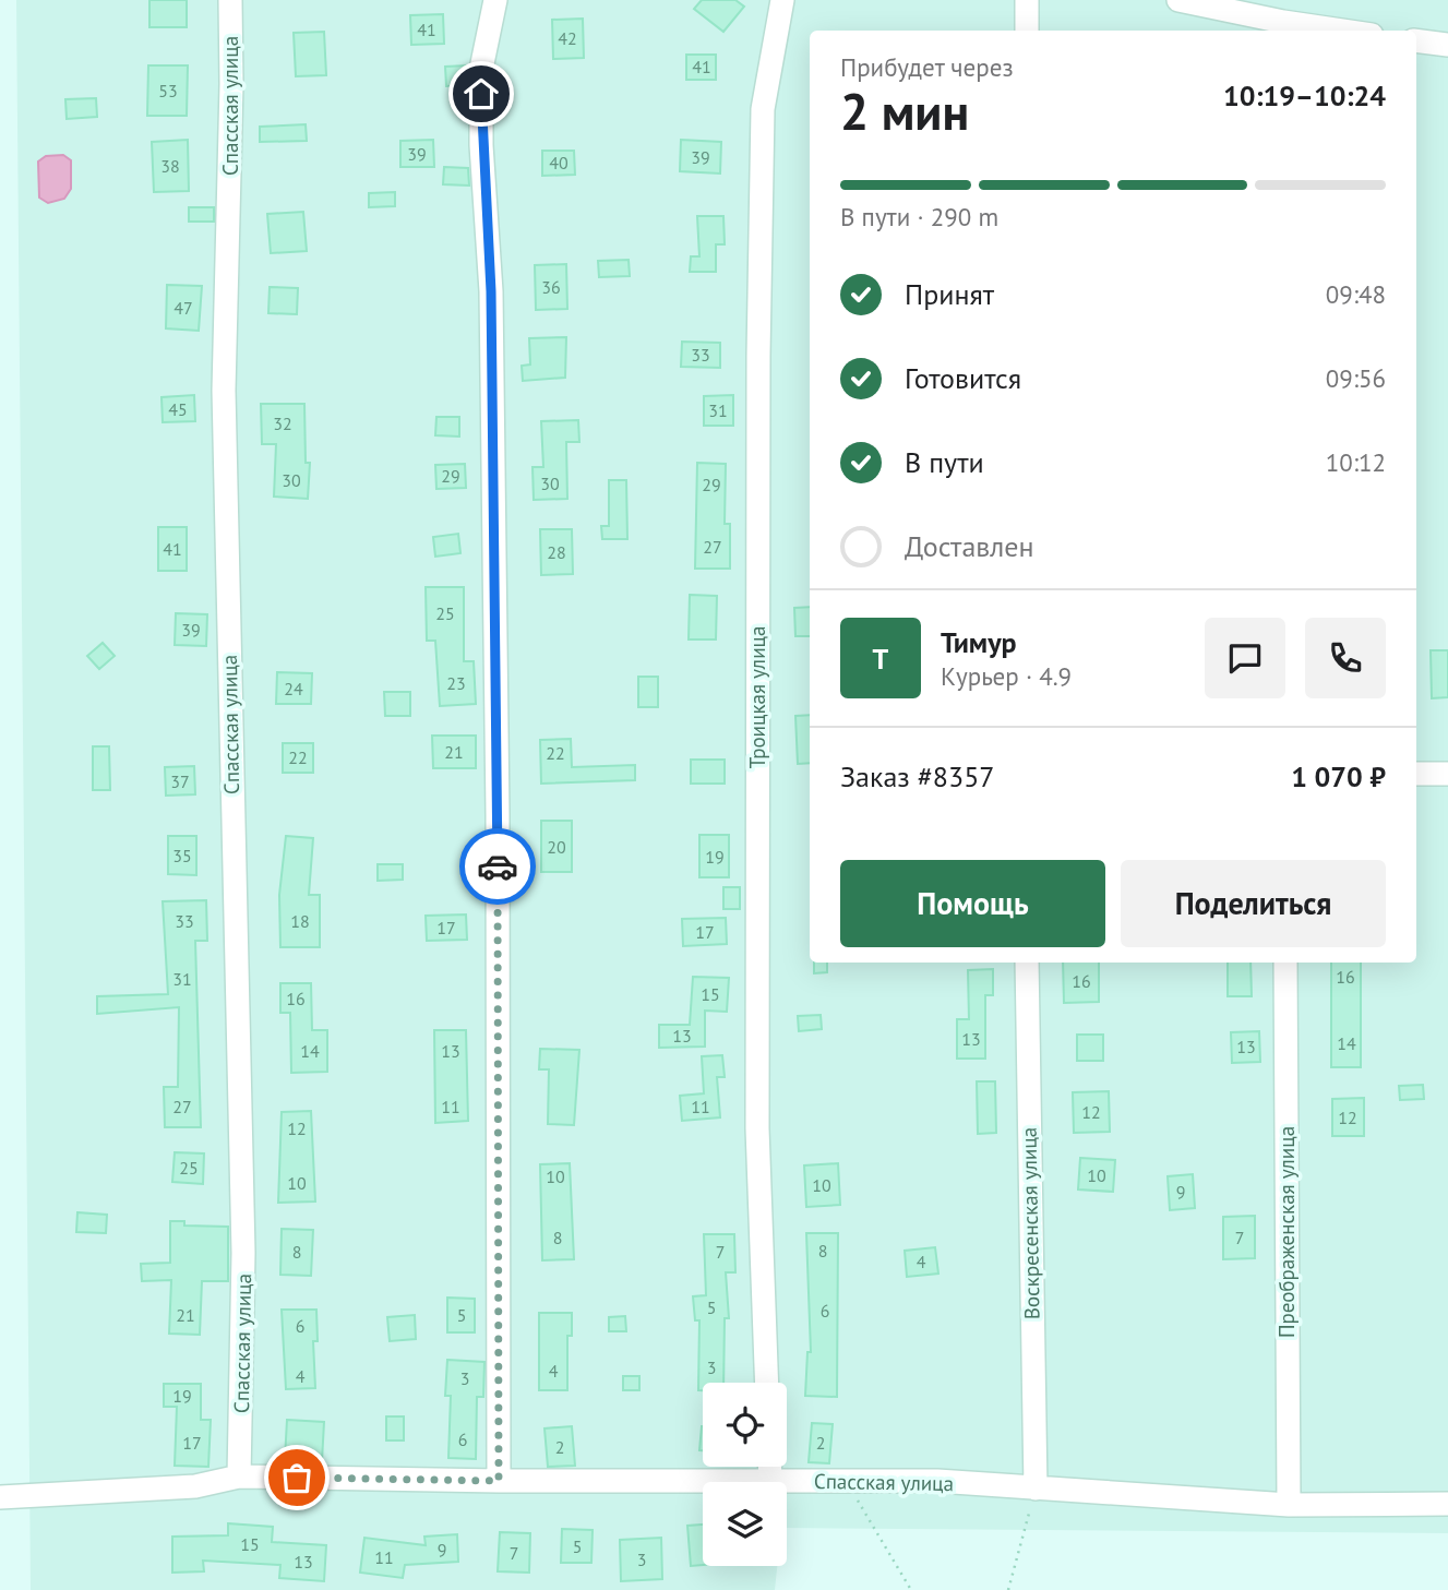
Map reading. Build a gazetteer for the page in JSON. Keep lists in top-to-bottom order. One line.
{"streets":{"street":["Спасская улица","Троицкая улица","Воскресенская улица","Преображенская улица"]},"crossings":[["Спасская улица","Воскресенская улица"],["Спасская улица","Преображенская улица"]],"house_numbers":["41","42","41","53","39","39","40","38","36","47","33","45","31","32","29","30","30","29","27","41","28","25","39","23","24","21","22","22","37","20","35","19","33","18","17","17","16","31","16","15","16","13","13","14","13","14","13","27","11","11","12","12","12","25","10","10","10","10","9","8","7","8","8","7","4","5","6","21","5","6","3","4","4","3","19","6","17","2","2","15","5","9","7","11","3","13"],"page":{"heading":["2 мин","Прибудет через","10:19–10:24"],"panel":["Тимур","Курьер · 4.9","Заказ #8357","1 070 ₽"],"bar":"В пути · 290 m","list":[["Принят","09:48"],["Готовится","09:56"],["В пути","10:12"],"Доставлен"],"round":"Т","buttons":["Помощь","Поделиться"]}}
